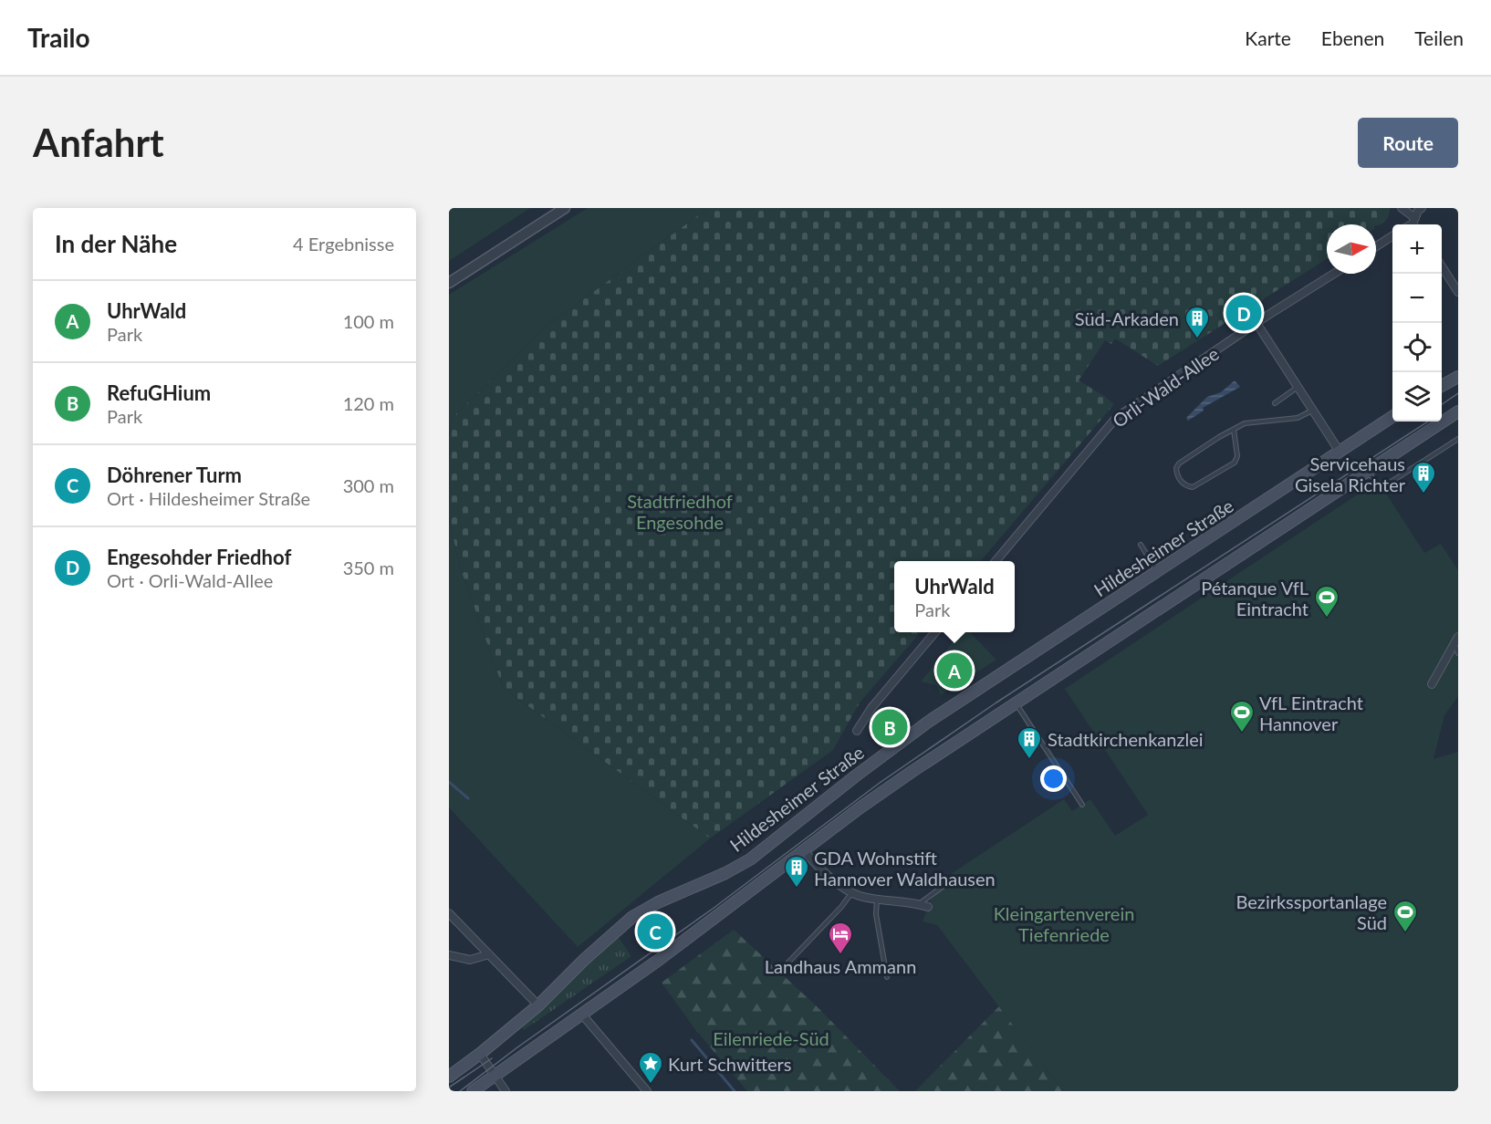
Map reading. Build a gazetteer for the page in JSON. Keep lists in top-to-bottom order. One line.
{"streets":{"main road":["Hildesheimer Straße"],"street":["Orli-Wald-Allee"]},"parks":["Stadtfriedhof Engesohde","Kleingartenverein Tiefenriede","Eilenriede-Süd"],"places":{"building":["Süd-Arkaden","Servicehaus Gisela Richter","Stadtkirchenkanzlei","GDA Wohnstift Hannover Waldhausen"],"sports":["Pétanque VfL Eintracht","VfL Eintracht Hannover","Bezirkssportanlage Süd"],"hotel":["Landhaus Ammann"],"place":["Kurt Schwitters"]},"north":"right","page":{"header":"Trailo","nav":["Karte","Ebenen","Teilen"],"buttons":"Route","title":"Anfahrt","heading":["In der Nähe","4 Ergebnisse"],"map_buttons":["+","−"],"list":[{"mark":"A","name":"UhrWald","note":"Park","value":"100 m"},{"mark":"B","name":"RefuGHium","note":"Park","value":"120 m"},{"mark":"C","name":"Döhrener Turm","note":"Ort · Hildesheimer Straße","value":"300 m"},{"mark":"D","name":"Engesohder Friedhof","note":"Ort · Orli-Wald-Allee","value":"350 m"}],"pins":["D","A","B","C"],"popup":["UhrWald","Park"]}}
